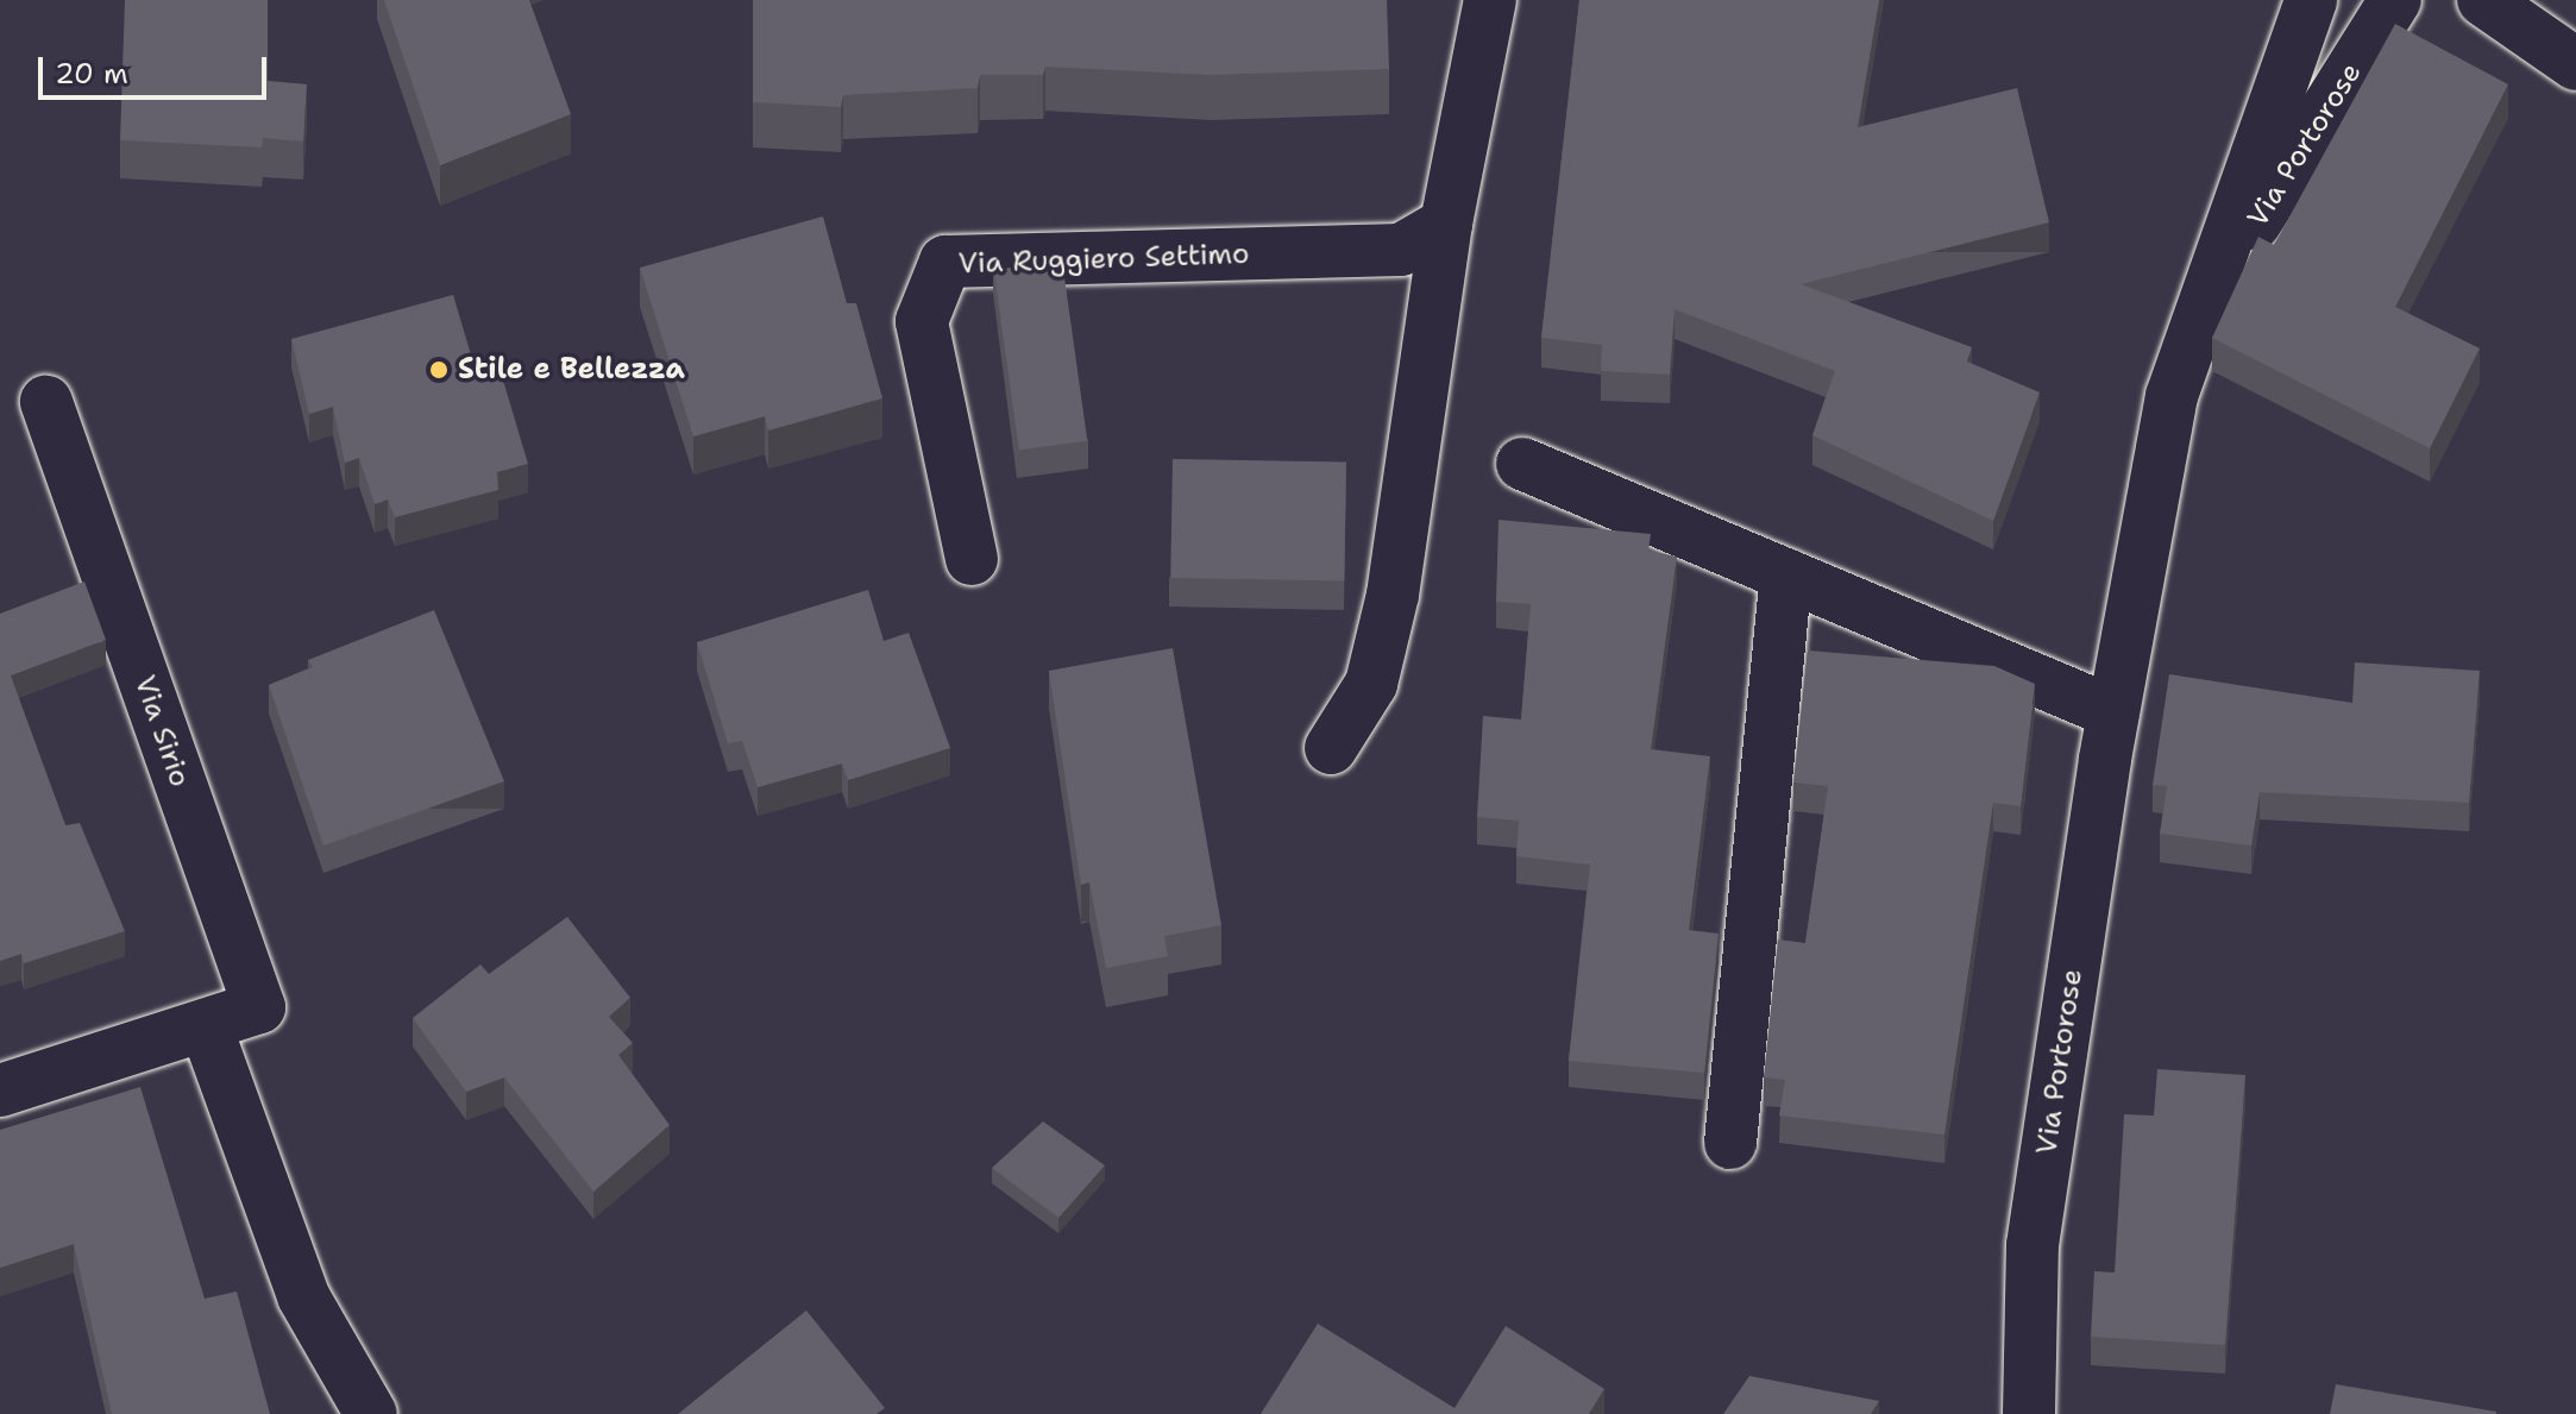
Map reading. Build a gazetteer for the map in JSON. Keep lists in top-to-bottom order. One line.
{"streets":{"street":["Via Portorose","Via Ruggiero Settimo","Via Sirio"]},"places":["Stile e Bellezza"],"scale_bar":"20 m"}
